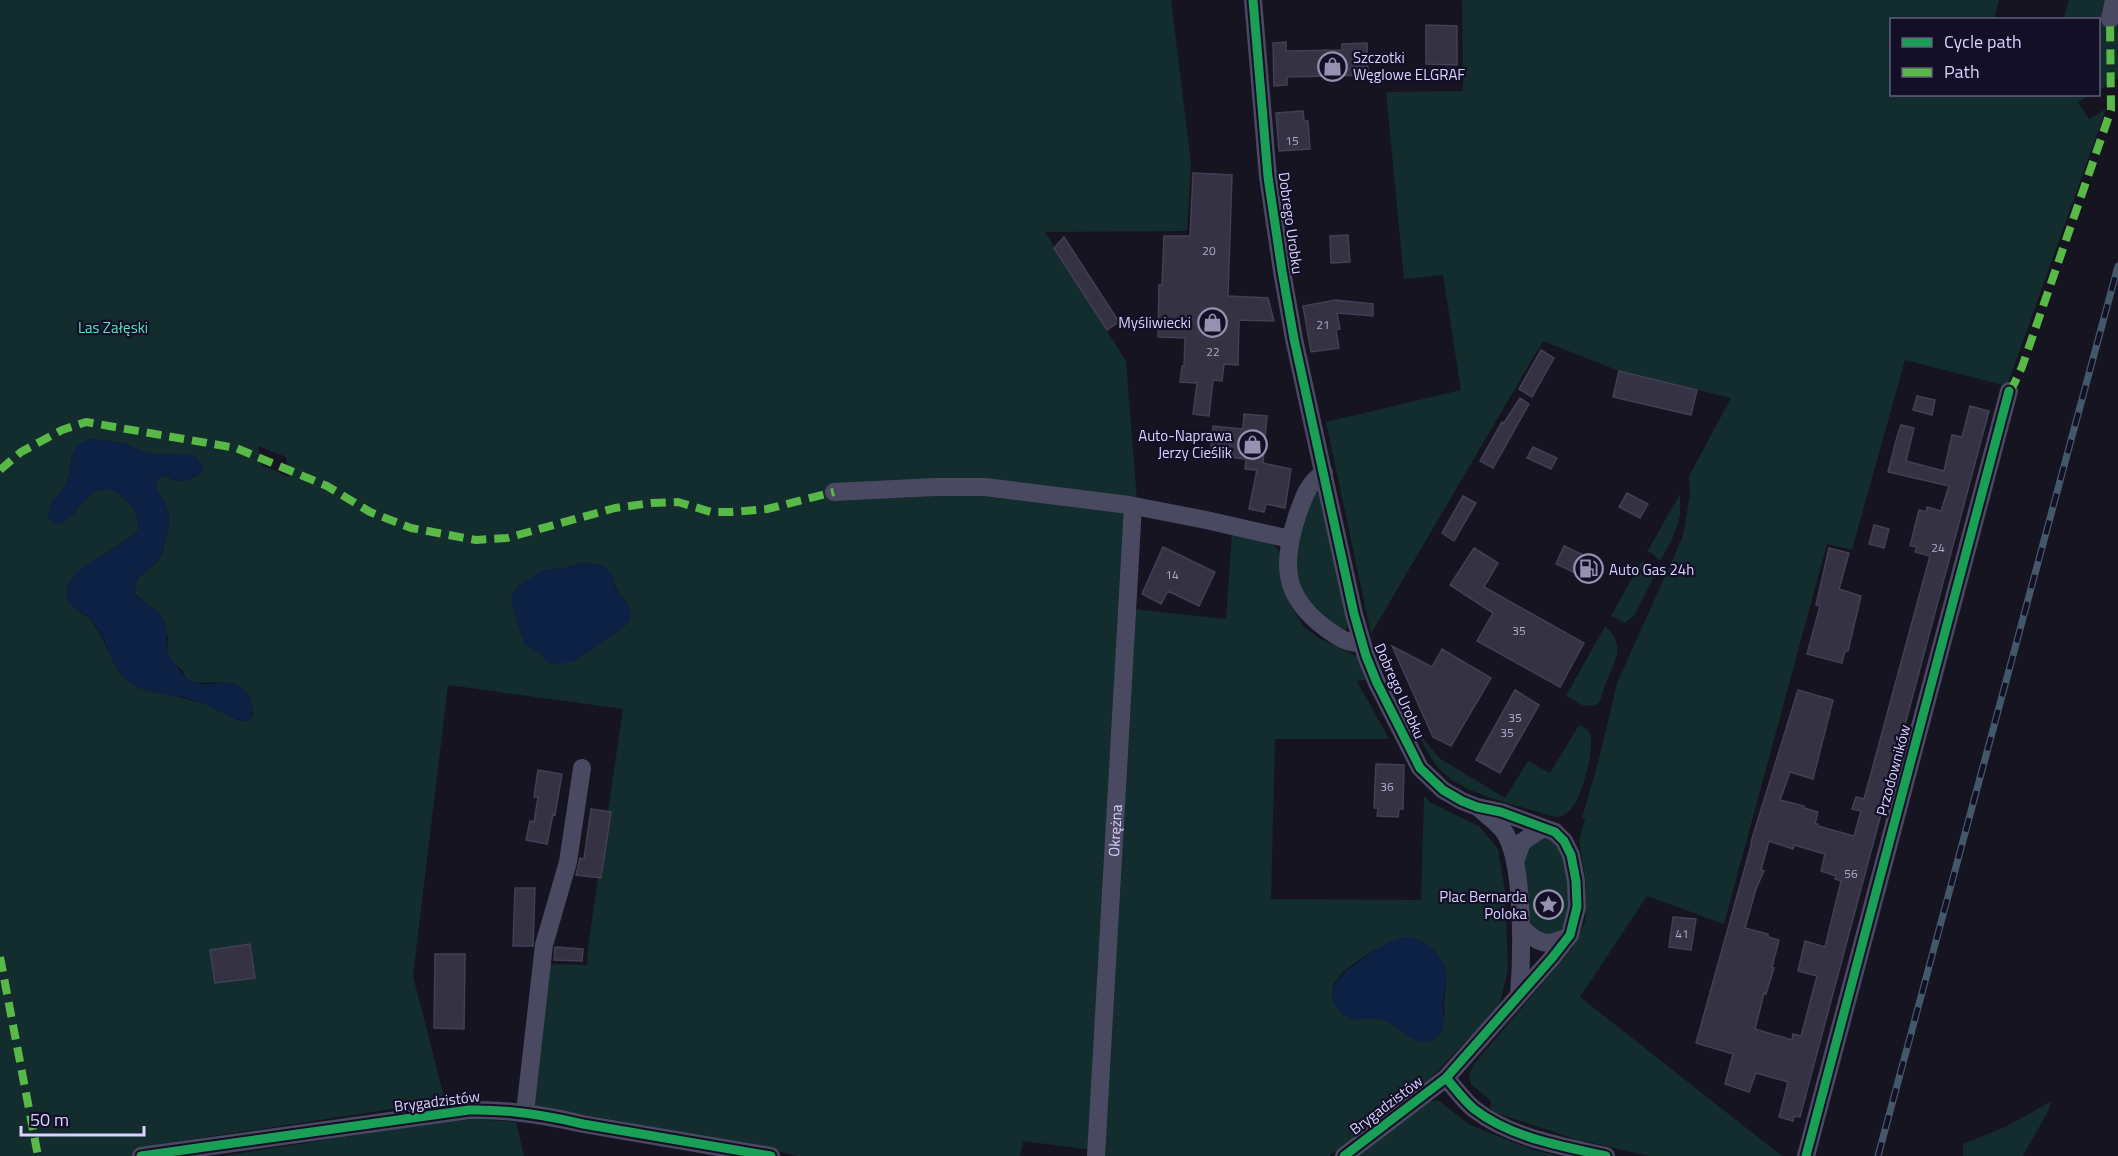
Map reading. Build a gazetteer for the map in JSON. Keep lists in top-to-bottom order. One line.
{"streets":{"street":["Dobrego Urobku","Przodowników","Okrężna","Brygadzistów"]},"crossings":[["Dobrego Urobku","Brygadzistów"]],"parks":["Las Załęski"],"places":{"shop":["Szczotki Węglowe ELGRAF","Myśliwiecki","Auto-Naprawa Jerzy Cieślik"],"fuel station":["Auto Gas 24h"],"place":["Plac Bernarda Poloka"]},"house_numbers":["15","20","21","22","24","14","35","35","35","36","56","41"],"legend":["Cycle path","Path"],"scale_bar":"50 m"}
